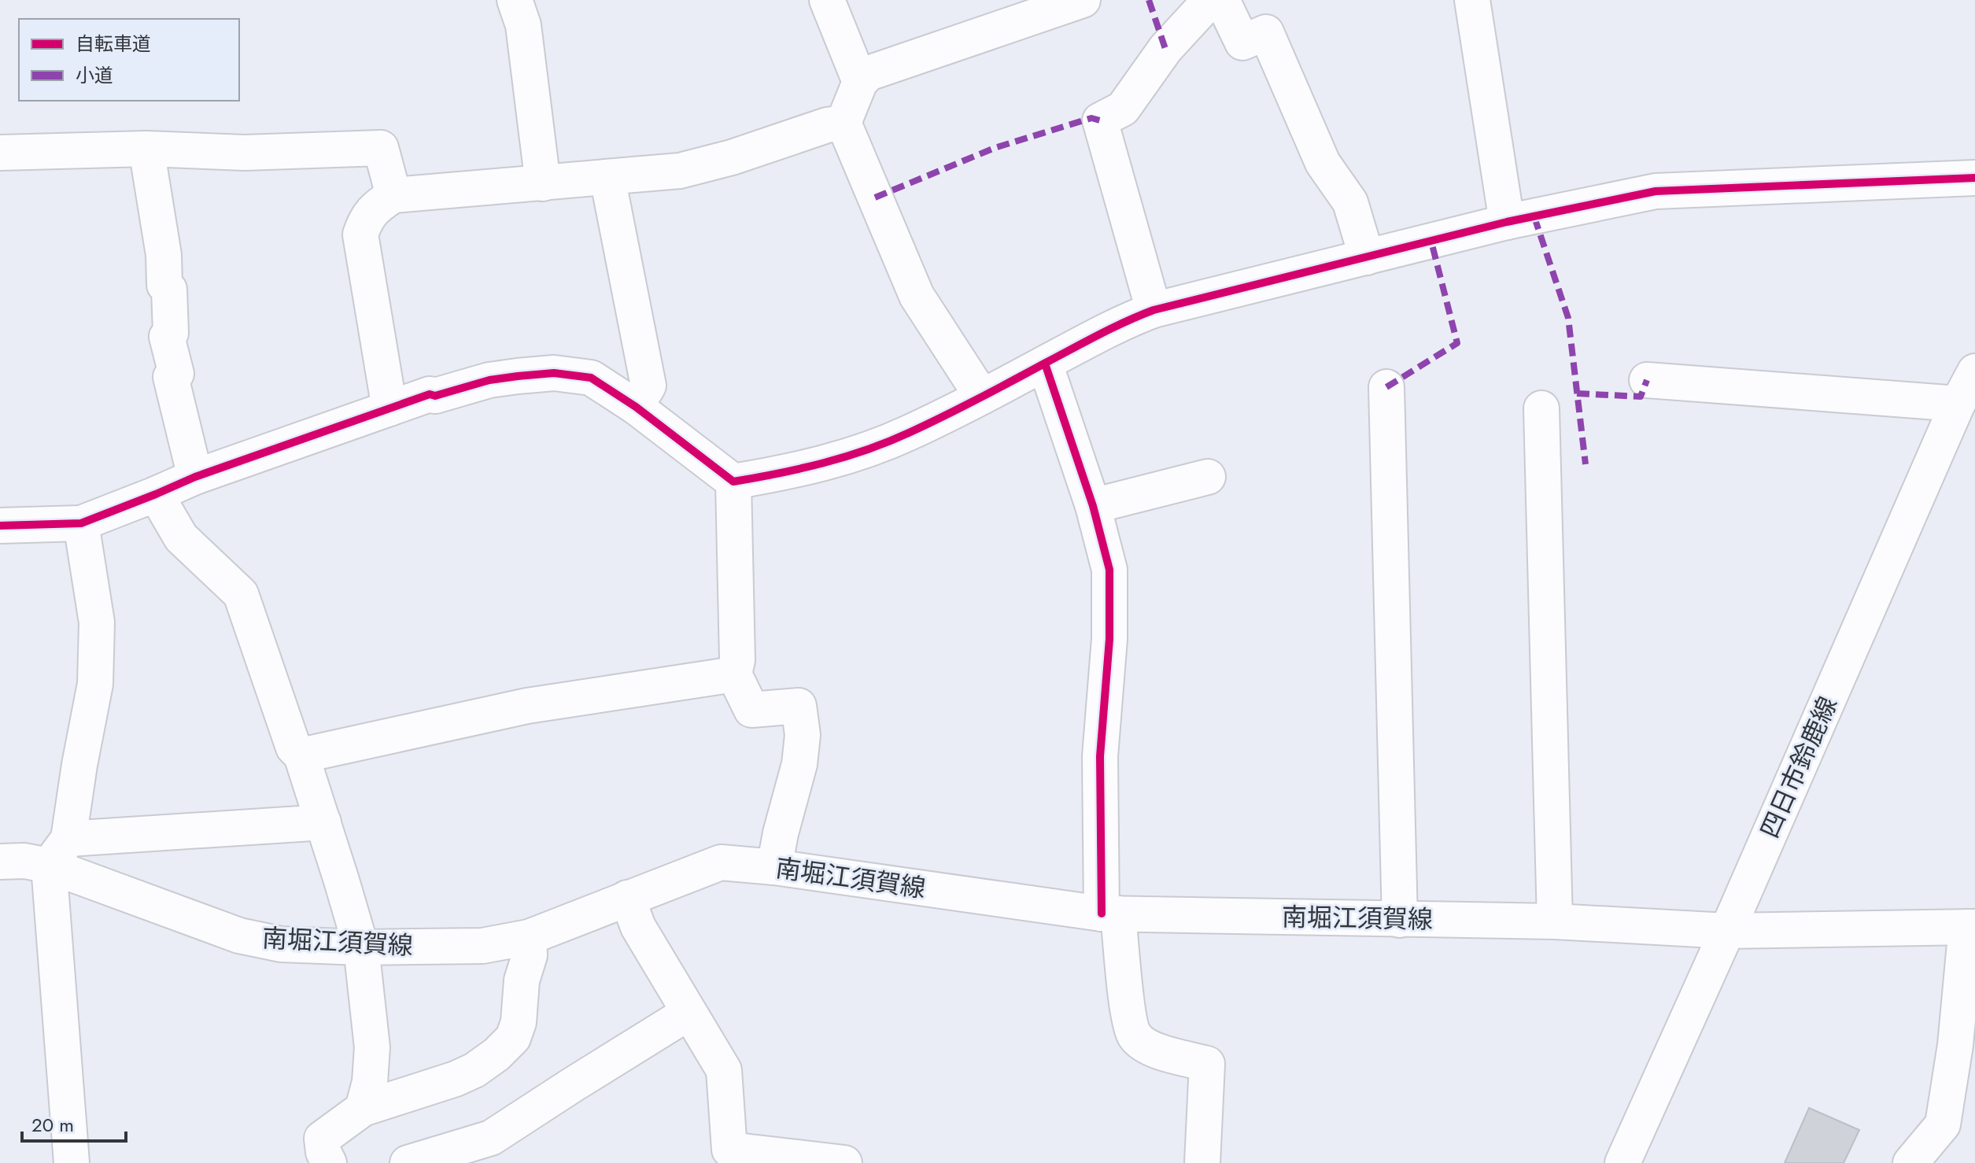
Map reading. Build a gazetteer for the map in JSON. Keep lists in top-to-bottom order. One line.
{"streets":{"street":["四日市鈴鹿線","南堀江須賀線"]},"crossings":[["四日市鈴鹿線","南堀江須賀線"]],"legend":["自転車道","小道"],"scale_bar":"20 m"}
